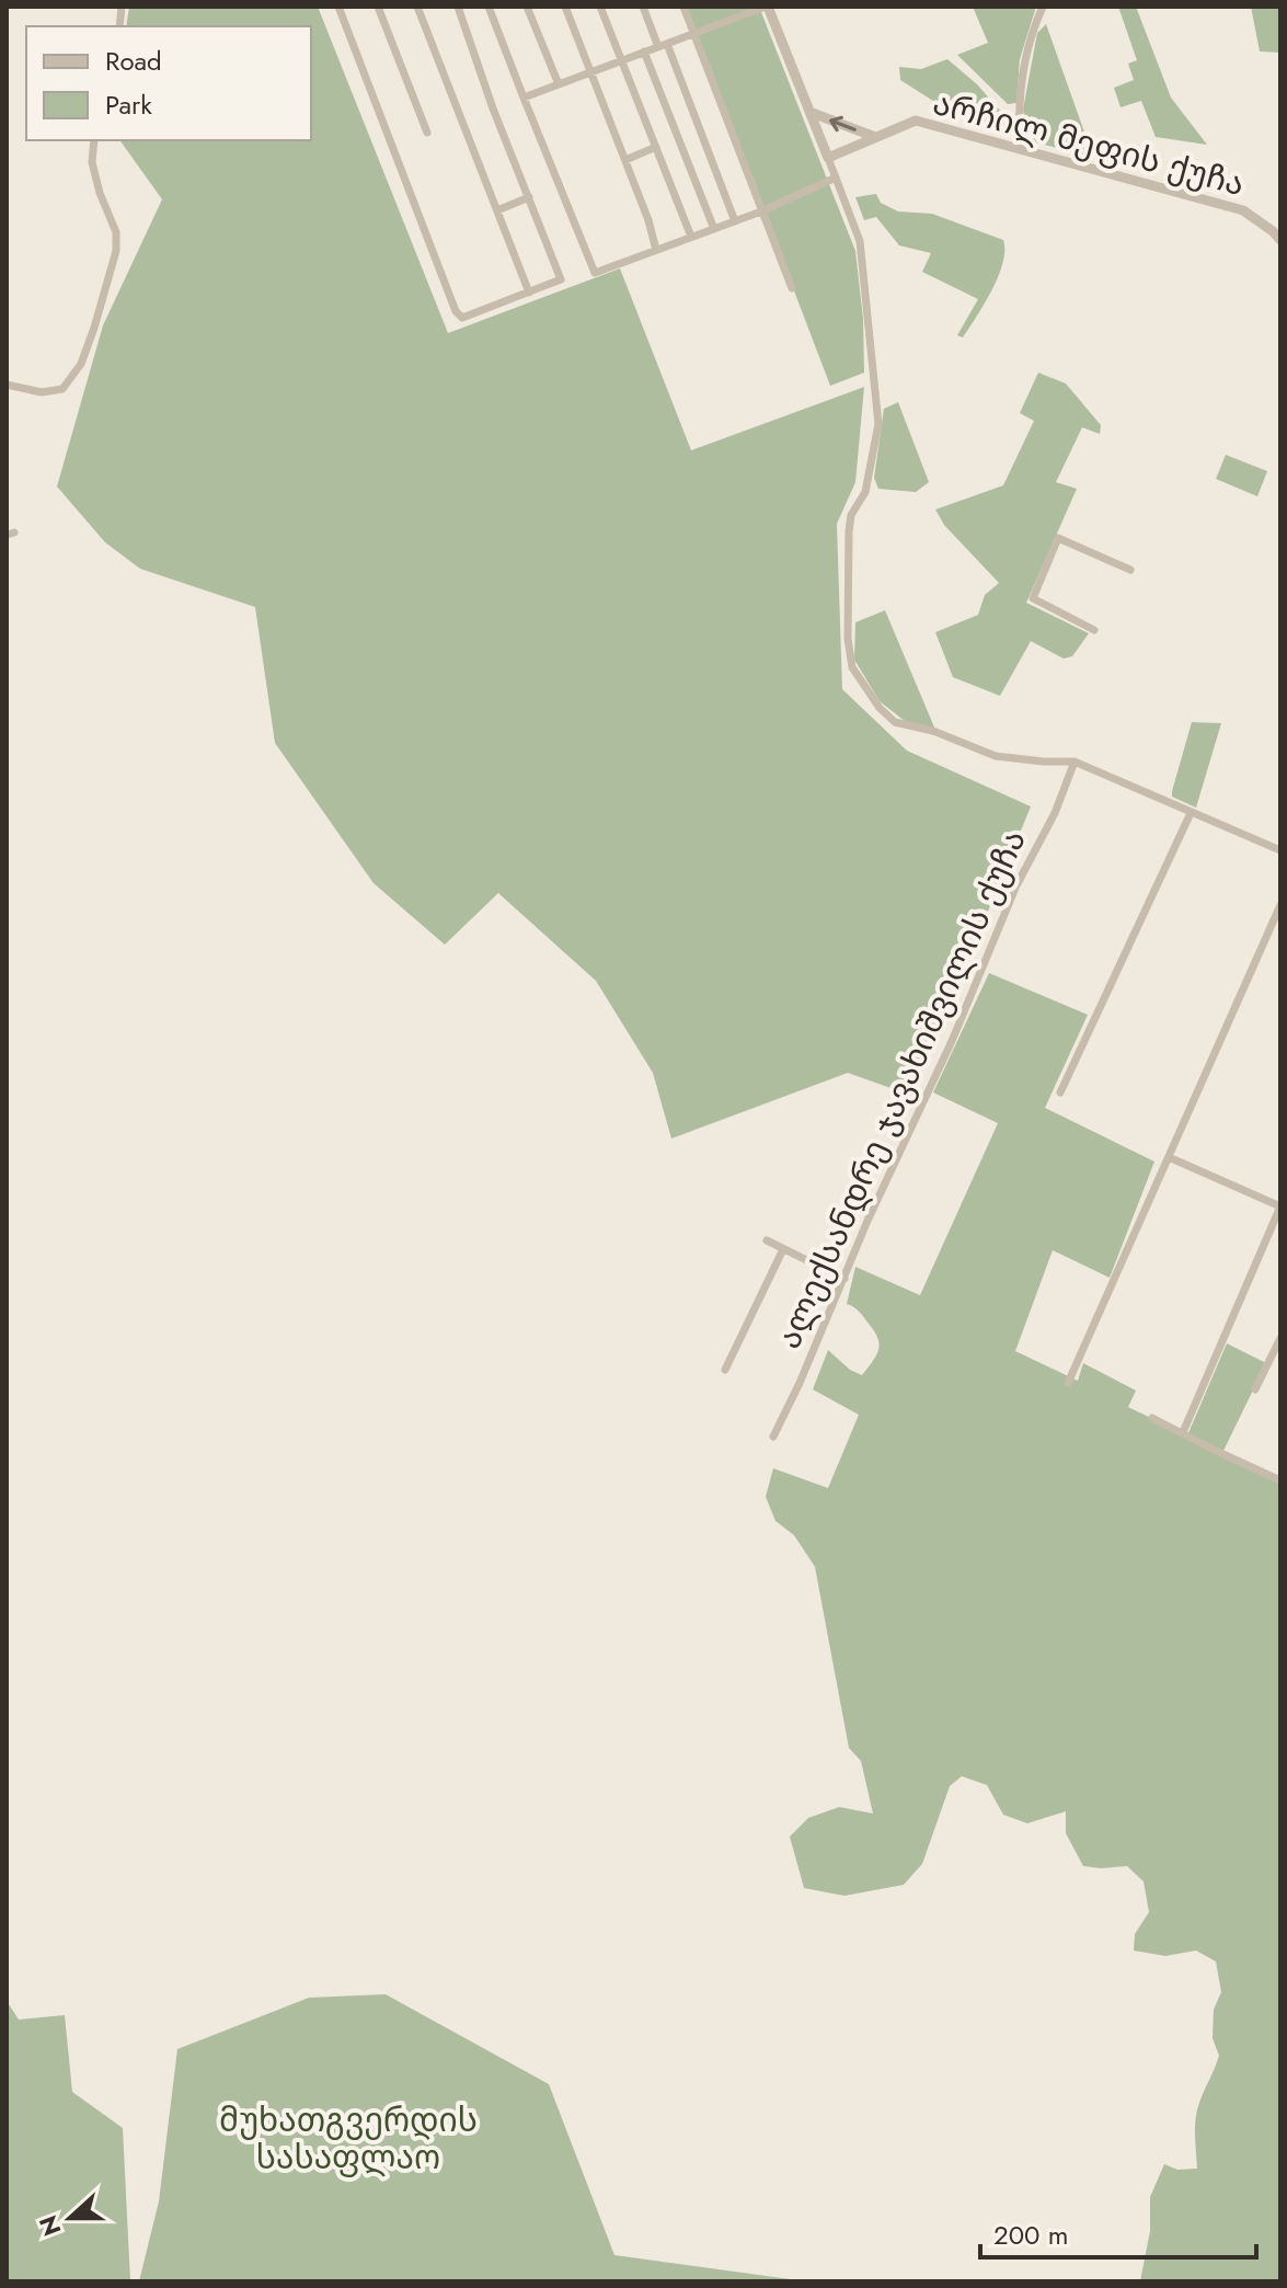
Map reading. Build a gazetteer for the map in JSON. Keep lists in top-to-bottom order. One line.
{"streets":{"street":["არჩილ მეფის ქუჩა","ალექსანდრე ჯავახიშვილის ქუჩა"]},"parks":["მუხათგვერდის სასაფლაო"],"legend":["Road","Park"],"scale_bar":"200 m","north":"left"}
